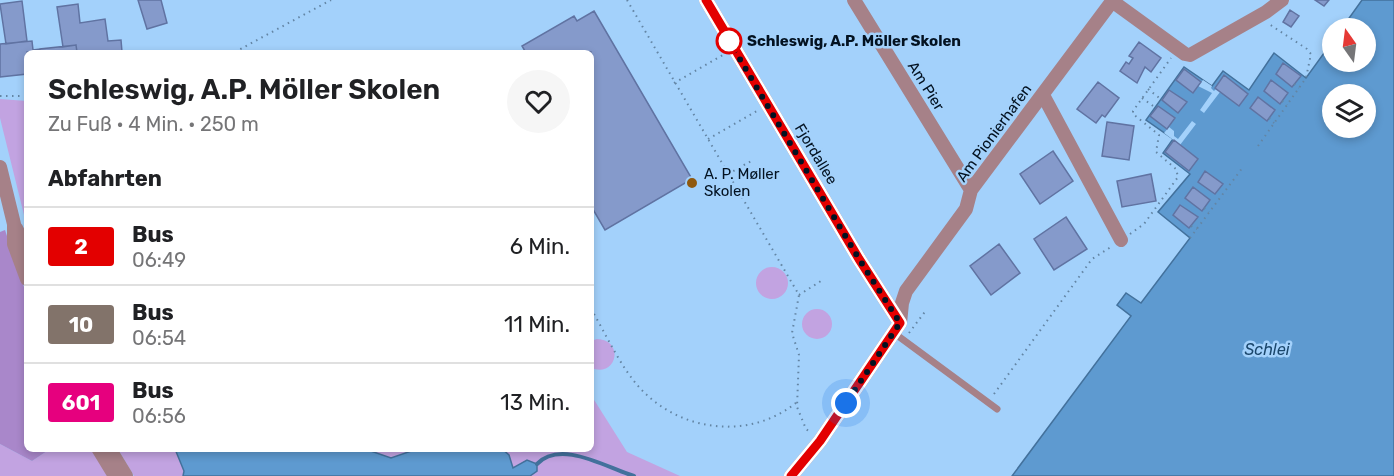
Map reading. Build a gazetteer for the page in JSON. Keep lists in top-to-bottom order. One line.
{"streets":{"street":["Am Pier","Am Pionierhafen","Fjordallee"]},"crossings":[["Am Pier","Am Pionierhafen"],["Am Pionierhafen","Fjordallee"]],"water":["Schlei"],"places":["Schleswig, A.P. Möller Skolen","A. P. Møller Skolen"],"lines":["bus line 2"],"north":"top","page":{"heading":[["Schleswig, A.P. Möller Skolen","Zu Fuß · 4 Min. · 250 m"],"Abfahrten"],"list":[{"mark":"2","name":"Bus","note":"06:49","value":"6 Min."},{"mark":"10","name":"Bus","note":"06:54","value":"11 Min."},{"mark":"601","name":"Bus","note":"06:56","value":"13 Min."}]}}
